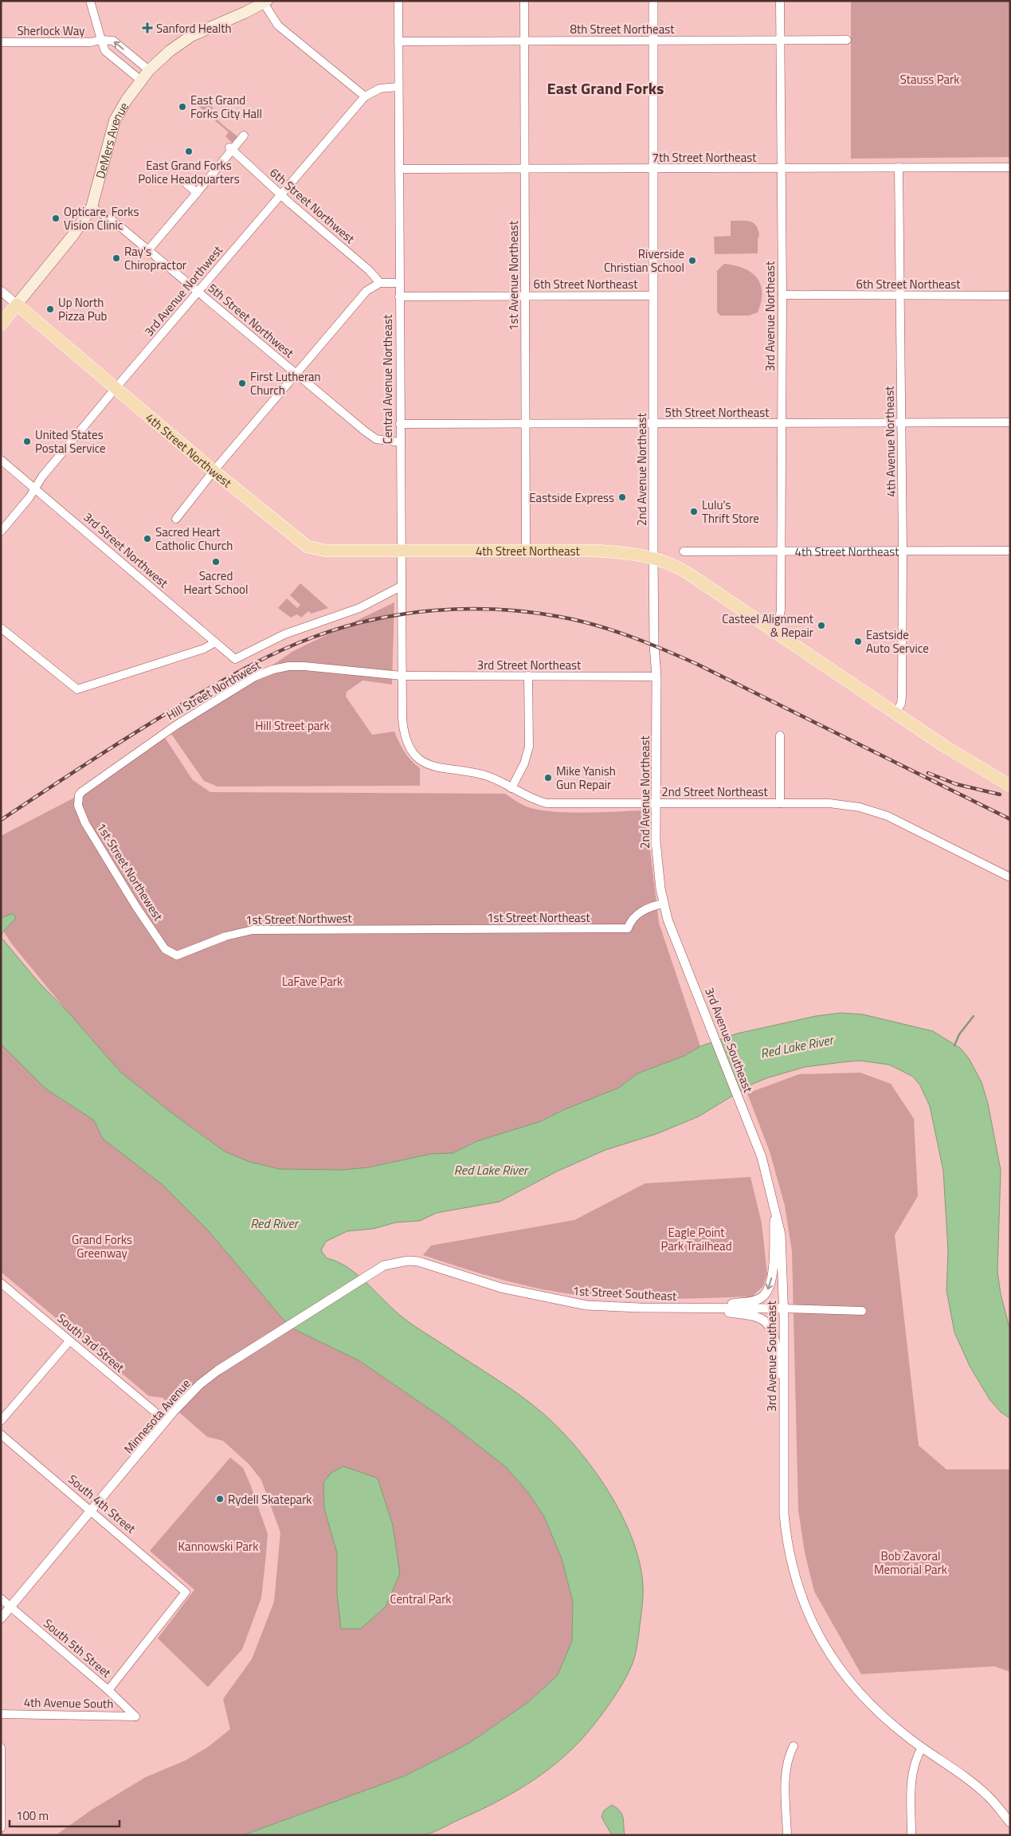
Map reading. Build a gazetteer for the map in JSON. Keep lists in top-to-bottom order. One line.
{"streets":{"main road":["DeMers Avenue","4th Street Northwest","4th Street Northeast"],"street":["8th Street Northeast","Sherlock Way","7th Street Northeast","6th Street Northwest","1st Avenue Northeast","6th Street Northeast","3rd Avenue Northwest","3rd Avenue Northeast","5th Street Northwest","Central Avenue Northeast","5th Street Northeast","4th Avenue Northeast","2nd Avenue Northeast","3rd Street Northwest","3rd Street Northeast","Hill Street Northwest","2nd Street Northeast","1st Street Northewest","1st Street Northeast","1st Street Northwest","3rd Avenue Southeast","1st Street Southeast","South 3rd Street","Minnesota Avenue","South 4th Street","South 5th Street","4th Avenue South"]},"crossings":[["8th Street Northeast","1st Avenue Northeast"],["8th Street Northeast","3rd Avenue Northeast"],["8th Street Northeast","Central Avenue Northeast"],["8th Street Northeast","2nd Avenue Northeast"],["DeMers Avenue","5th Street Northwest"],["DeMers Avenue","4th Street Northwest"],["7th Street Northeast","1st Avenue Northeast"],["7th Street Northeast","3rd Avenue Northeast"],["7th Street Northeast","Central Avenue Northeast"],["7th Street Northeast","4th Avenue Northeast"],["7th Street Northeast","2nd Avenue Northeast"],["6th Street Northwest","3rd Avenue Northwest"],["1st Avenue Northeast","6th Street Northeast"],["1st Avenue Northeast","5th Street Northeast"],["1st Avenue Northeast","4th Street Northeast"],["6th Street Northeast","3rd Avenue Northeast"],["6th Street Northeast","Central Avenue Northeast"],["6th Street Northeast","4th Avenue Northeast"],["6th Street Northeast","2nd Avenue Northeast"],["3rd Avenue Northwest","5th Street Northwest"],["3rd Avenue Northwest","Central Avenue Northeast"],["3rd Avenue Northwest","4th Street Northwest"],["3rd Avenue Northwest","3rd Street Northwest"],["3rd Avenue Northeast","5th Street Northeast"],["3rd Avenue Northeast","4th Street Northeast"],["5th Street Northwest","Central Avenue Northeast"],["Central Avenue Northeast","5th Street Northeast"],["Central Avenue Northeast","4th Street Northwest"],["Central Avenue Northeast","3rd Street Northwest"],["Central Avenue Northeast","4th Street Northeast"],["Central Avenue Northeast","3rd Street Northeast"],["Central Avenue Northeast","Hill Street Northwest"],["Central Avenue Northeast","2nd Street Northeast"],["5th Street Northeast","4th Avenue Northeast"],["5th Street Northeast","2nd Avenue Northeast"],["4th Avenue Northeast","4th Street Northeast"],["4th Street Northwest","4th Street Northeast"],["2nd Avenue Northeast","4th Street Northeast"],["2nd Avenue Northeast","3rd Street Northeast"],["2nd Avenue Northeast","2nd Street Northeast"],["2nd Avenue Northeast","1st Street Northeast"],["2nd Avenue Northeast","3rd Avenue Southeast"],["3rd Street Northeast","Hill Street Northwest"],["Hill Street Northwest","1st Street Northewest"],["1st Street Northewest","1st Street Northwest"],["1st Street Northeast","1st Street Northwest"],["3rd Avenue Southeast","1st Street Southeast"],["1st Street Southeast","Minnesota Avenue"],["South 3rd Street","Minnesota Avenue"],["Minnesota Avenue","South 4th Street"],["Minnesota Avenue","South 5th Street"],["South 4th Street","South 5th Street"],["South 5th Street","4th Avenue South"]],"districts":["East Grand Forks"],"water":["Red Lake River","Red River"],"parks":["Stauss Park","Hill Street park","LaFave Park","Eagle Point Park Trailhead","Grand Forks Greenway","Kannowski Park","Bob Zavoral Memorial Park","Central Park"],"places":{"health":["Sanford Health"],"other":["East Grand Forks City Hall","East Grand Forks Police Headquarters","Opticare, Forks Vision Clinic","Ray's Chiropractor","Riverside Christian School","Up North Pizza Pub","First Lutheran Church","United States Postal Service","Eastside Express","Lulu's Thrift Store","Sacred Heart Catholic Church","Sacred Heart School","Casteel Alignment & Repair","Eastside Auto Service","Mike Yanish Gun Repair","Rydell Skatepark"]},"scale_bar":"100 m"}
